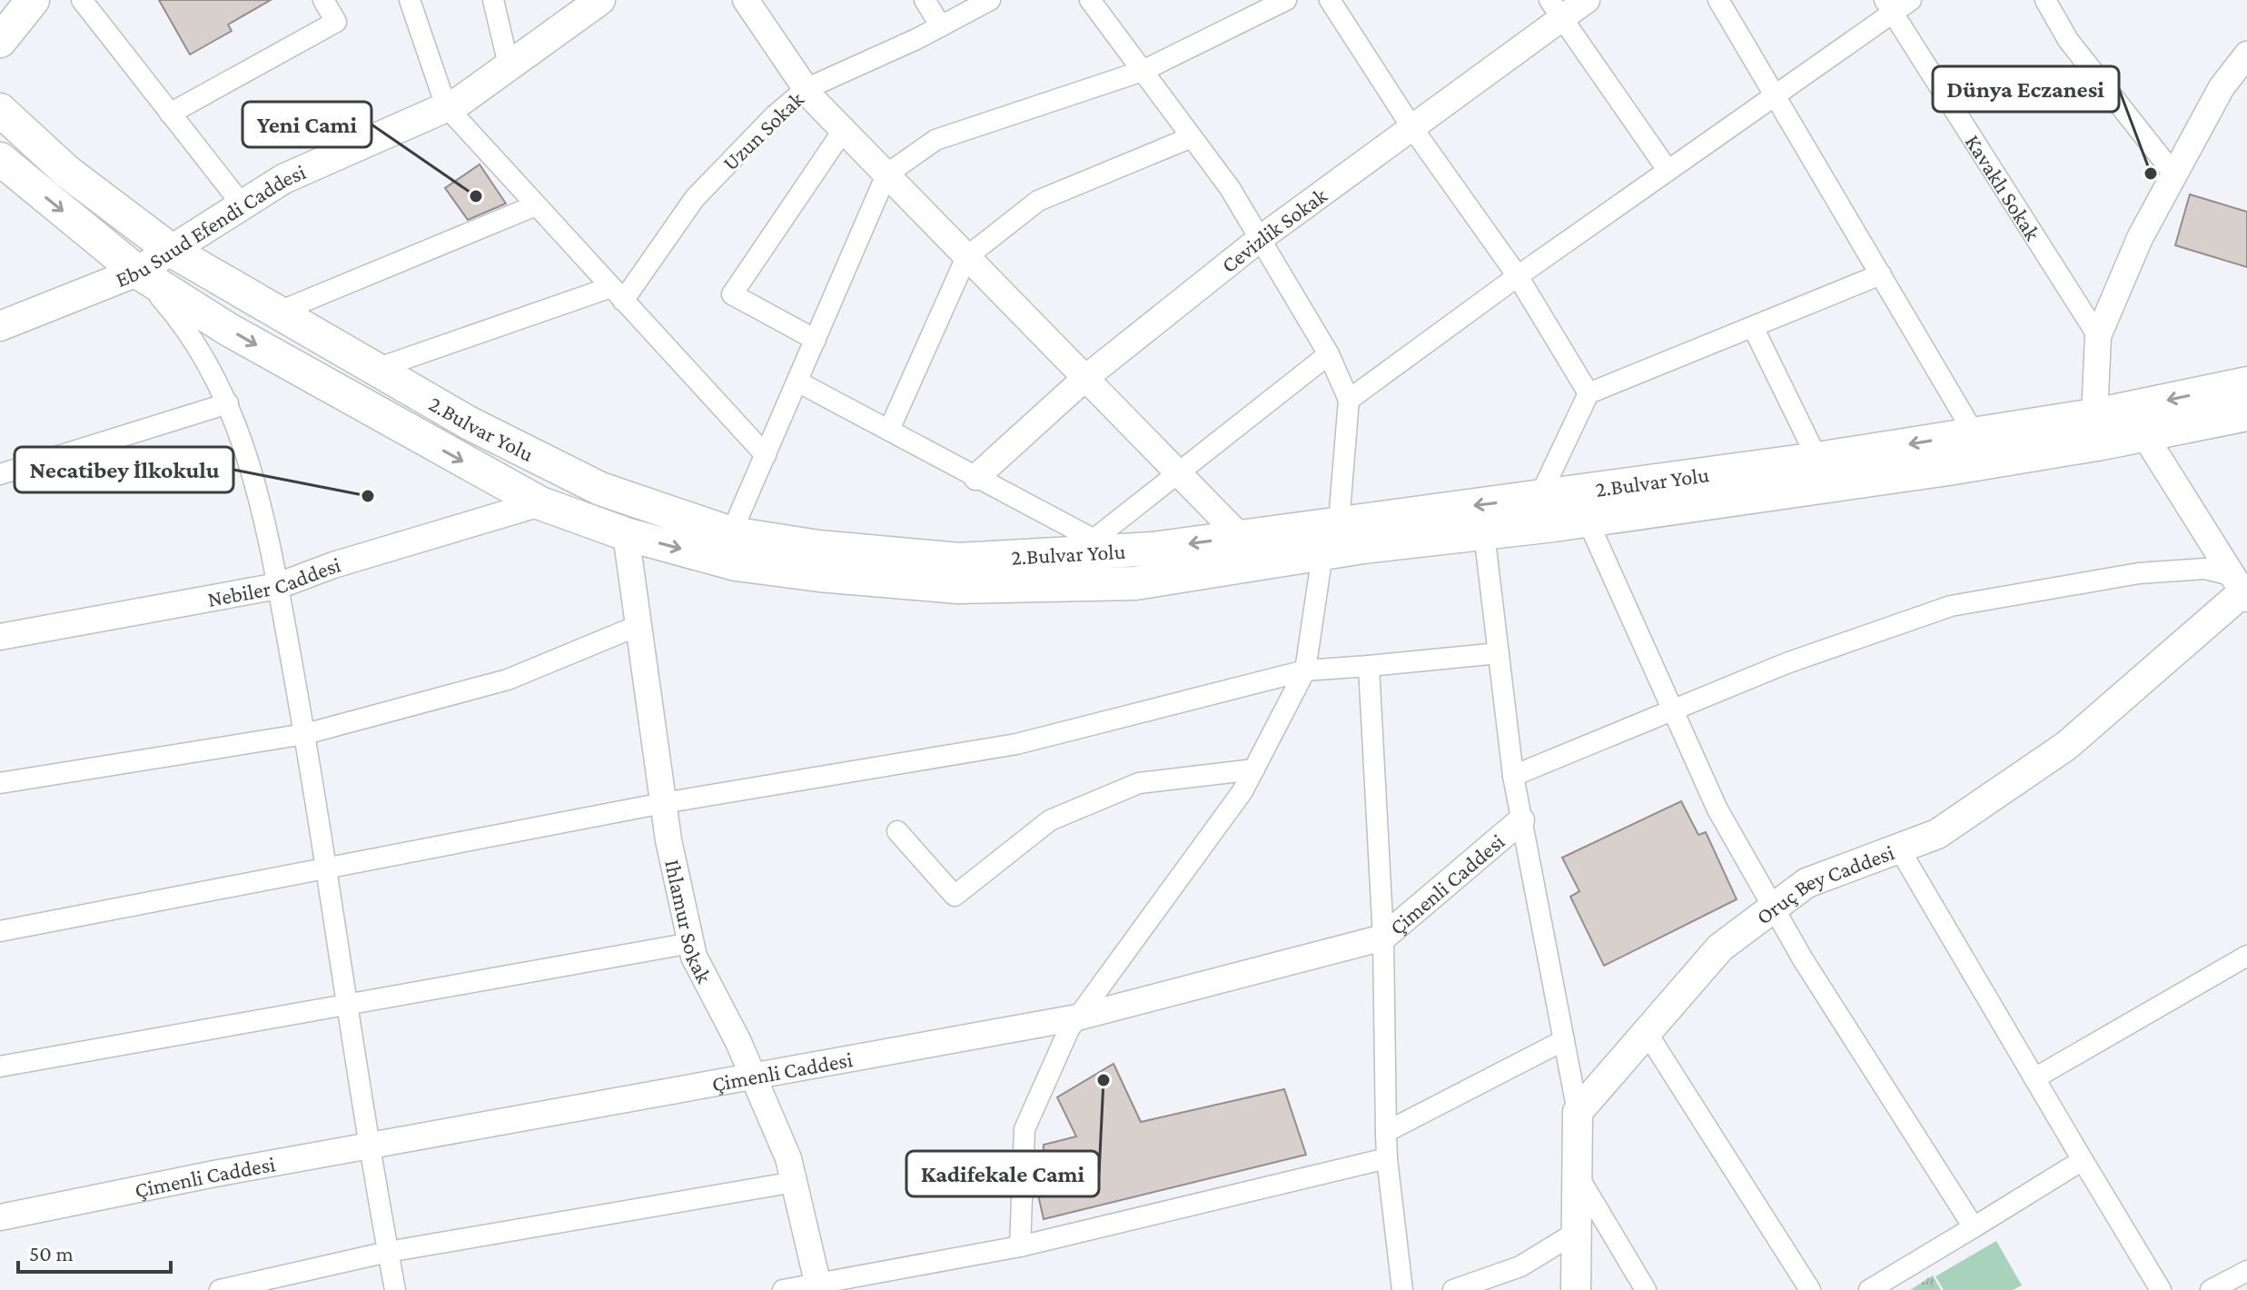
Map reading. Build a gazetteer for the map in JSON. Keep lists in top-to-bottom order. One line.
{"streets":{"main road":["Ebu Suud Efendi Caddesi","2.Bulvar Yolu","Oruç Bey Caddesi"],"street":["Uzun Sokak","Kavaklı Sokak","Cevizlik Sokak","Nebiler Caddesi","Çimenli Caddesi","Ihlamur Sokak"]},"crossings":[["Ebu Suud Efendi Caddesi","2.Bulvar Yolu"],["2.Bulvar Yolu","Nebiler Caddesi"],["2.Bulvar Yolu","Ihlamur Sokak"],["Çimenli Caddesi","Ihlamur Sokak"]],"places":["Dünya Eczanesi","Yeni Cami","Necatibey İlkokulu","Kadifekale Cami"],"scale_bar":"50 m"}
